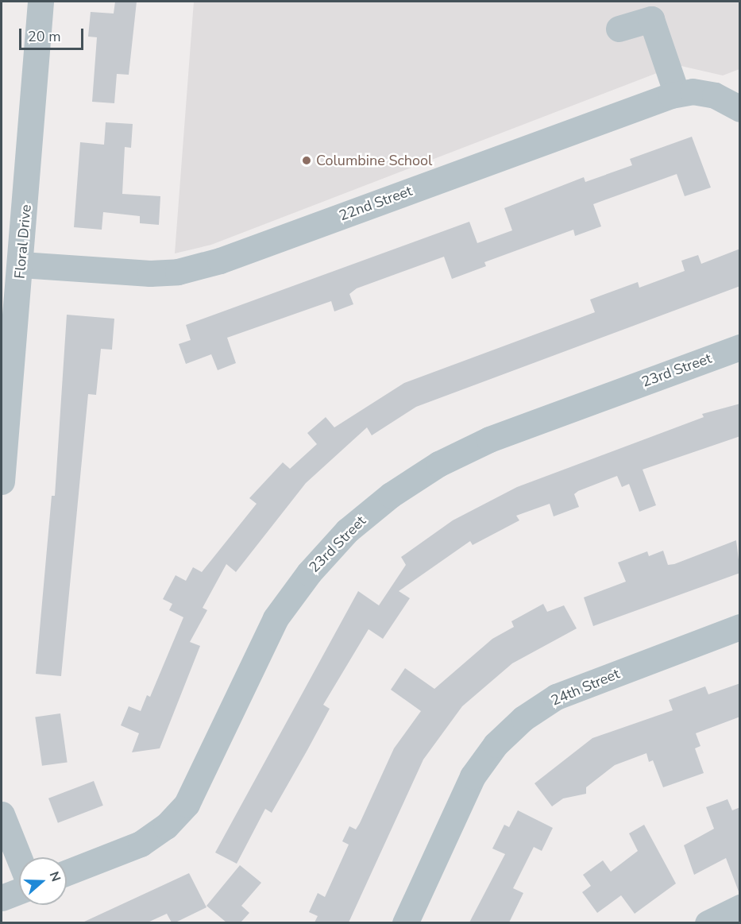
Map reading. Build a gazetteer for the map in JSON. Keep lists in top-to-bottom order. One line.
{"streets":{"street":["22nd Street","Floral Drive","23rd Street","24th Street"]},"crossings":[["22nd Street","Floral Drive"]],"places":["Columbine School"],"scale_bar":"20 m","north":"right"}
